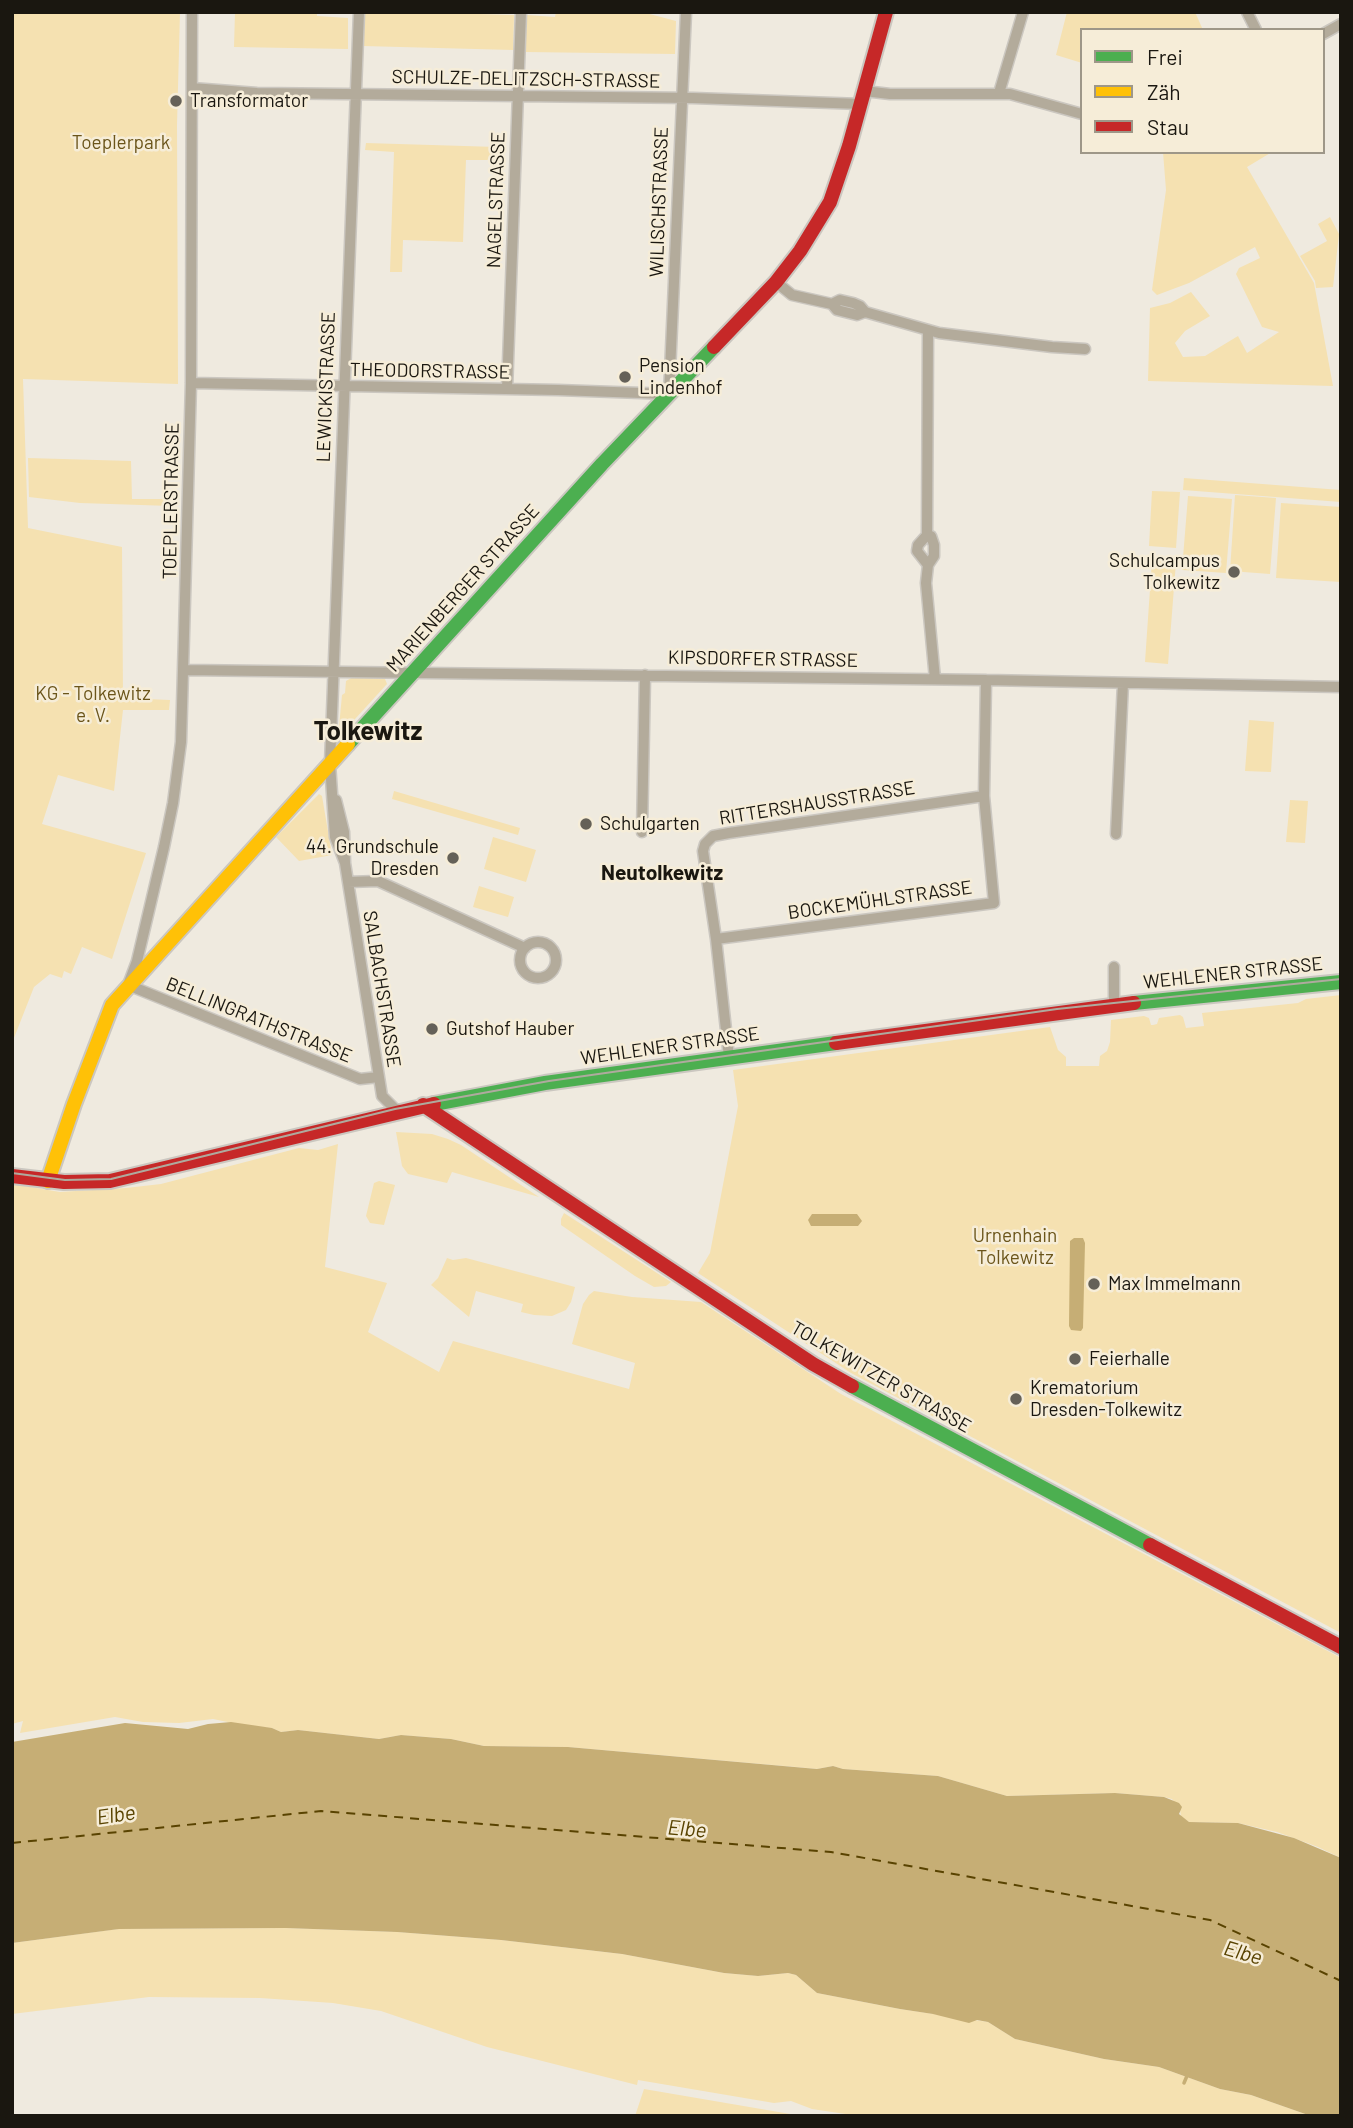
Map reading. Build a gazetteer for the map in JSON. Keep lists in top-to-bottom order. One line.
{"streets":{"main road":["MARIENBERGER STRASSE","WEHLENER STRASSE","TOLKEWITZER STRASSE"],"street":["SCHULZE-DELITZSCH-STRASSE","NAGELSTRASSE","WILISCHSTRASSE","THEODORSTRASSE","LEWICKISTRASSE","TOEPLERSTRASSE","KIPSDORFER STRASSE","RITTERSHAUSSTRASSE","BOCKEMÜHLSTRASSE","SALBACHSTRASSE","BELLINGRATHSTRASSE"]},"crossings":[["SCHULZE-DELITZSCH-STRASSE","NAGELSTRASSE"],["SCHULZE-DELITZSCH-STRASSE","WILISCHSTRASSE"],["SCHULZE-DELITZSCH-STRASSE","LEWICKISTRASSE"],["SCHULZE-DELITZSCH-STRASSE","TOEPLERSTRASSE"],["SCHULZE-DELITZSCH-STRASSE","MARIENBERGER STRASSE"],["NAGELSTRASSE","THEODORSTRASSE"],["WILISCHSTRASSE","THEODORSTRASSE"],["WILISCHSTRASSE","MARIENBERGER STRASSE"],["THEODORSTRASSE","LEWICKISTRASSE"],["THEODORSTRASSE","TOEPLERSTRASSE"],["THEODORSTRASSE","MARIENBERGER STRASSE"],["LEWICKISTRASSE","MARIENBERGER STRASSE"],["LEWICKISTRASSE","KIPSDORFER STRASSE"],["LEWICKISTRASSE","SALBACHSTRASSE"],["TOEPLERSTRASSE","MARIENBERGER STRASSE"],["TOEPLERSTRASSE","KIPSDORFER STRASSE"],["TOEPLERSTRASSE","BELLINGRATHSTRASSE"],["MARIENBERGER STRASSE","KIPSDORFER STRASSE"],["MARIENBERGER STRASSE","WEHLENER STRASSE"],["MARIENBERGER STRASSE","SALBACHSTRASSE"],["MARIENBERGER STRASSE","BELLINGRATHSTRASSE"],["KIPSDORFER STRASSE","BOCKEMÜHLSTRASSE"],["RITTERSHAUSSTRASSE","BOCKEMÜHLSTRASSE"],["RITTERSHAUSSTRASSE","WEHLENER STRASSE"],["WEHLENER STRASSE","SALBACHSTRASSE"],["WEHLENER STRASSE","TOLKEWITZER STRASSE"],["SALBACHSTRASSE","BELLINGRATHSTRASSE"]],"districts":["Tolkewitz","Neutolkewitz"],"water":["Elbe"],"parks":["Toeplerpark","KG - Tolkewitz e. V.","Urnenhain Tolkewitz"],"places":["Transformator","Pension Lindenhof","Schulcampus Tolkewitz","Schulgarten","44. Grundschule Dresden","Gutshof Hauber","Max Immelmann","Feierhalle","Krematorium Dresden-Tolkewitz"],"legend":["Frei","Zäh","Stau"]}
